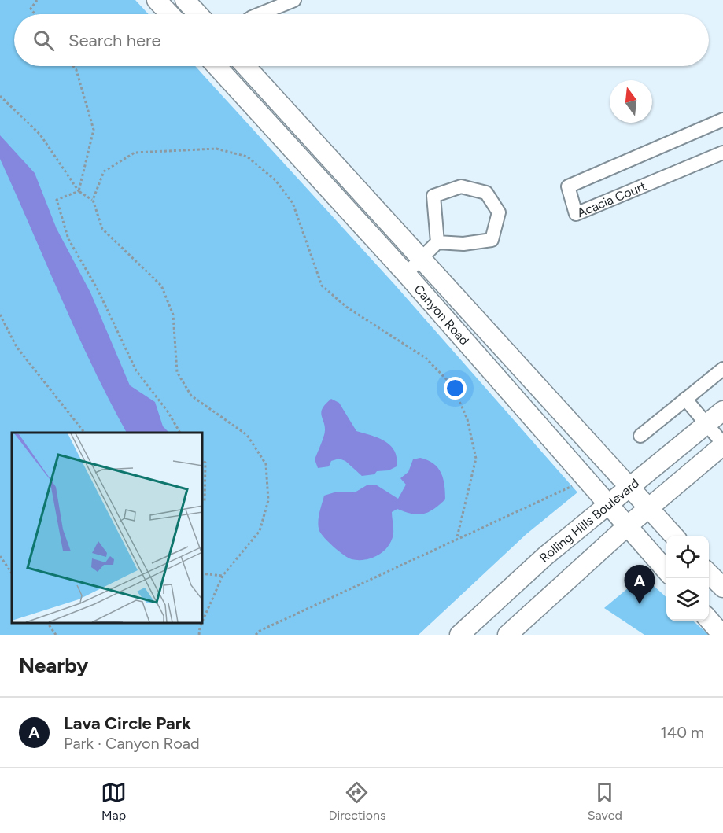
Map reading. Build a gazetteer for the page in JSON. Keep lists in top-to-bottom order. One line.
{"streets":{"main road":["Canyon Road","Rolling Hills Boulevard"],"street":["Acacia Court"]},"crossings":[["Canyon Road","Rolling Hills Boulevard"]],"north":"top","page":{"search":"Search here","pins":"A","heading":"Nearby","list":[{"mark":"A","name":"Lava Circle Park","note":"Park · Canyon Road","value":"140 m"}],"nav":["Map","Directions","Saved"]}}
